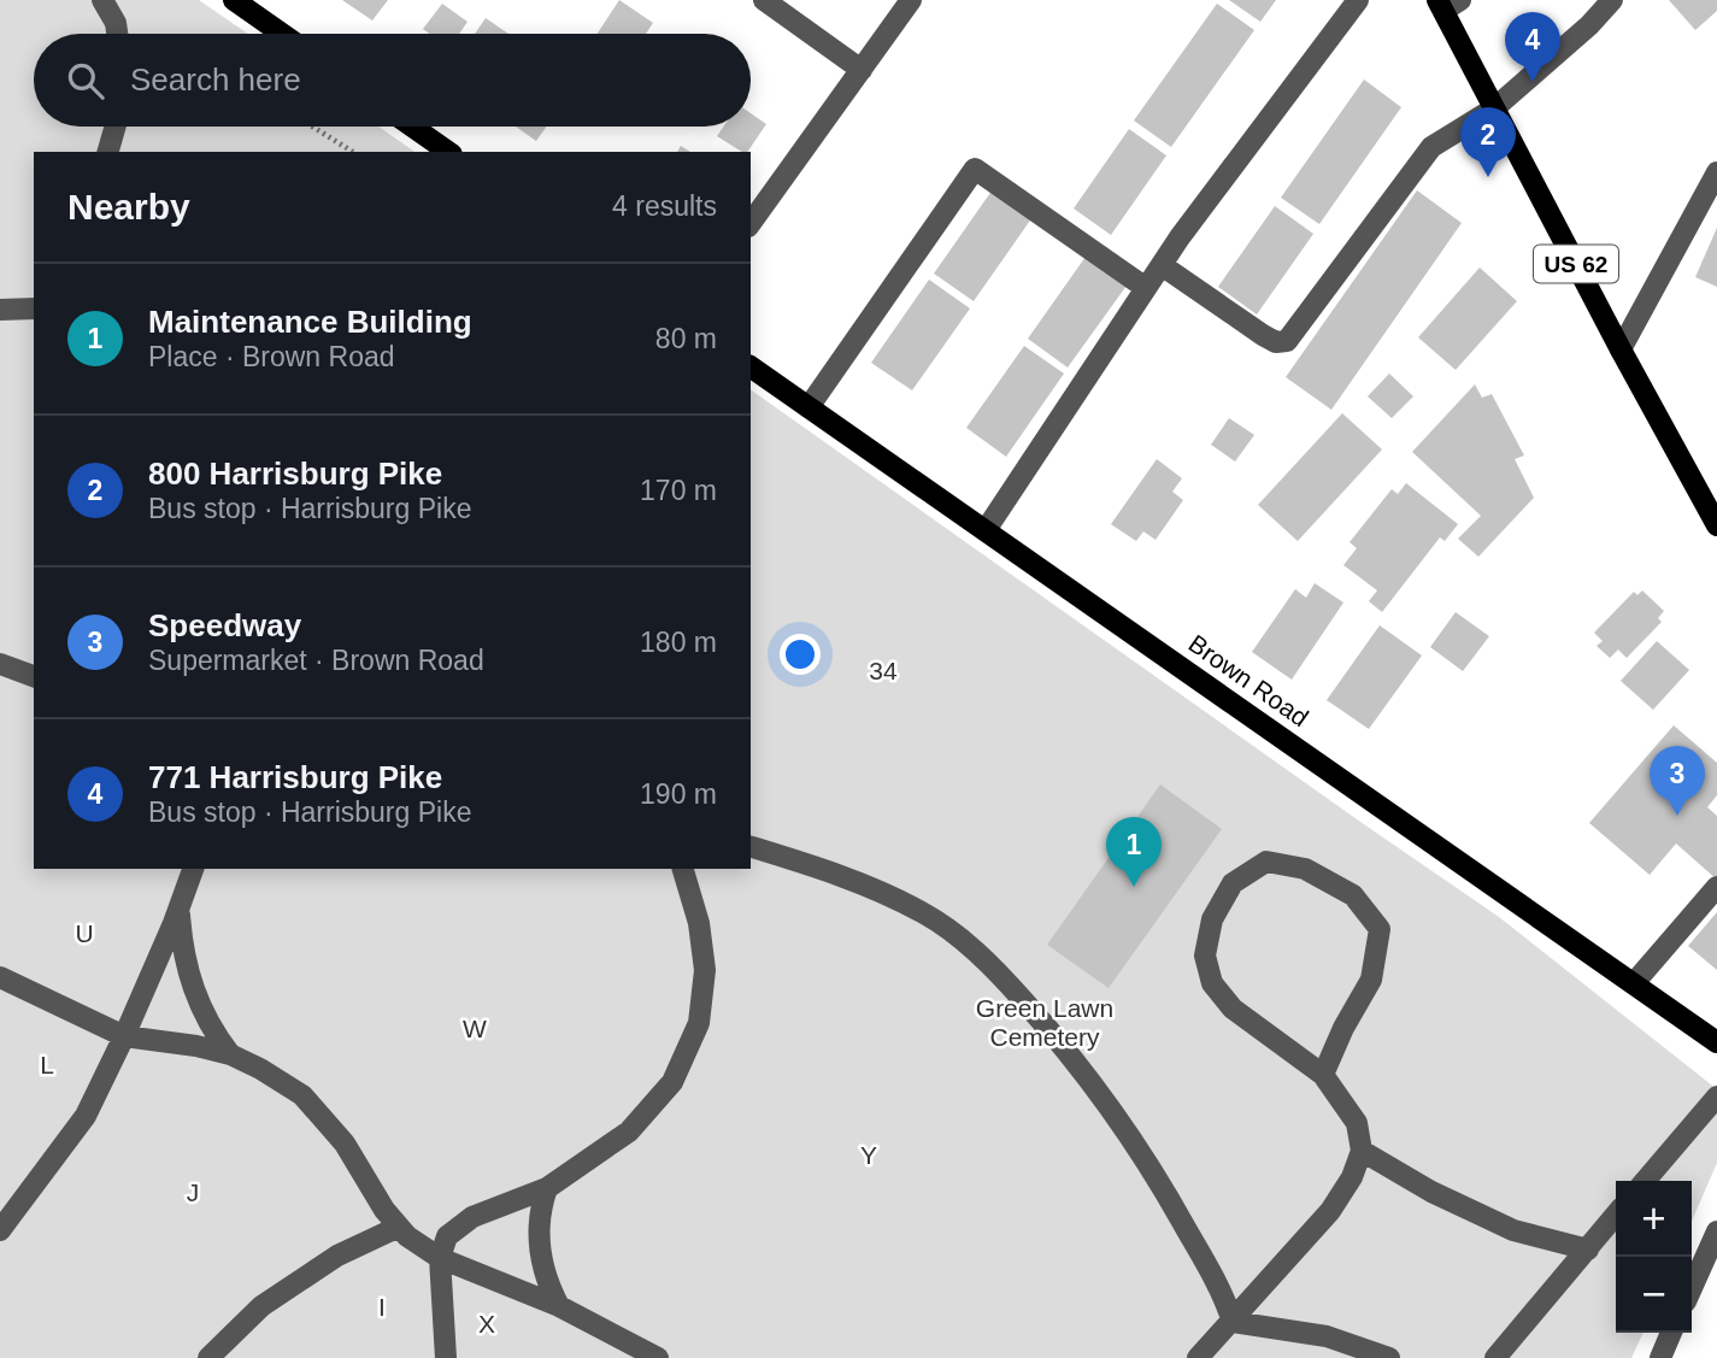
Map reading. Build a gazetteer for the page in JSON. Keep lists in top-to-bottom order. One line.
{"streets":{"main road":["US 62","Brown Road"]},"parks":["34","U","Green Lawn Cemetery","W","L","Y","J","I","X"],"page":{"pins":["4","2","3","1"],"search":"Search here","heading":["Nearby","4 results"],"list":[{"mark":"1","name":"Maintenance Building","note":"Place · Brown Road","value":"80 m"},{"mark":"2","name":"800 Harrisburg Pike","note":"Bus stop · Harrisburg Pike","value":"170 m"},{"mark":"3","name":"Speedway","note":"Supermarket · Brown Road","value":"180 m"},{"mark":"4","name":"771 Harrisburg Pike","note":"Bus stop · Harrisburg Pike","value":"190 m"}],"map_buttons":["+","−"]}}
